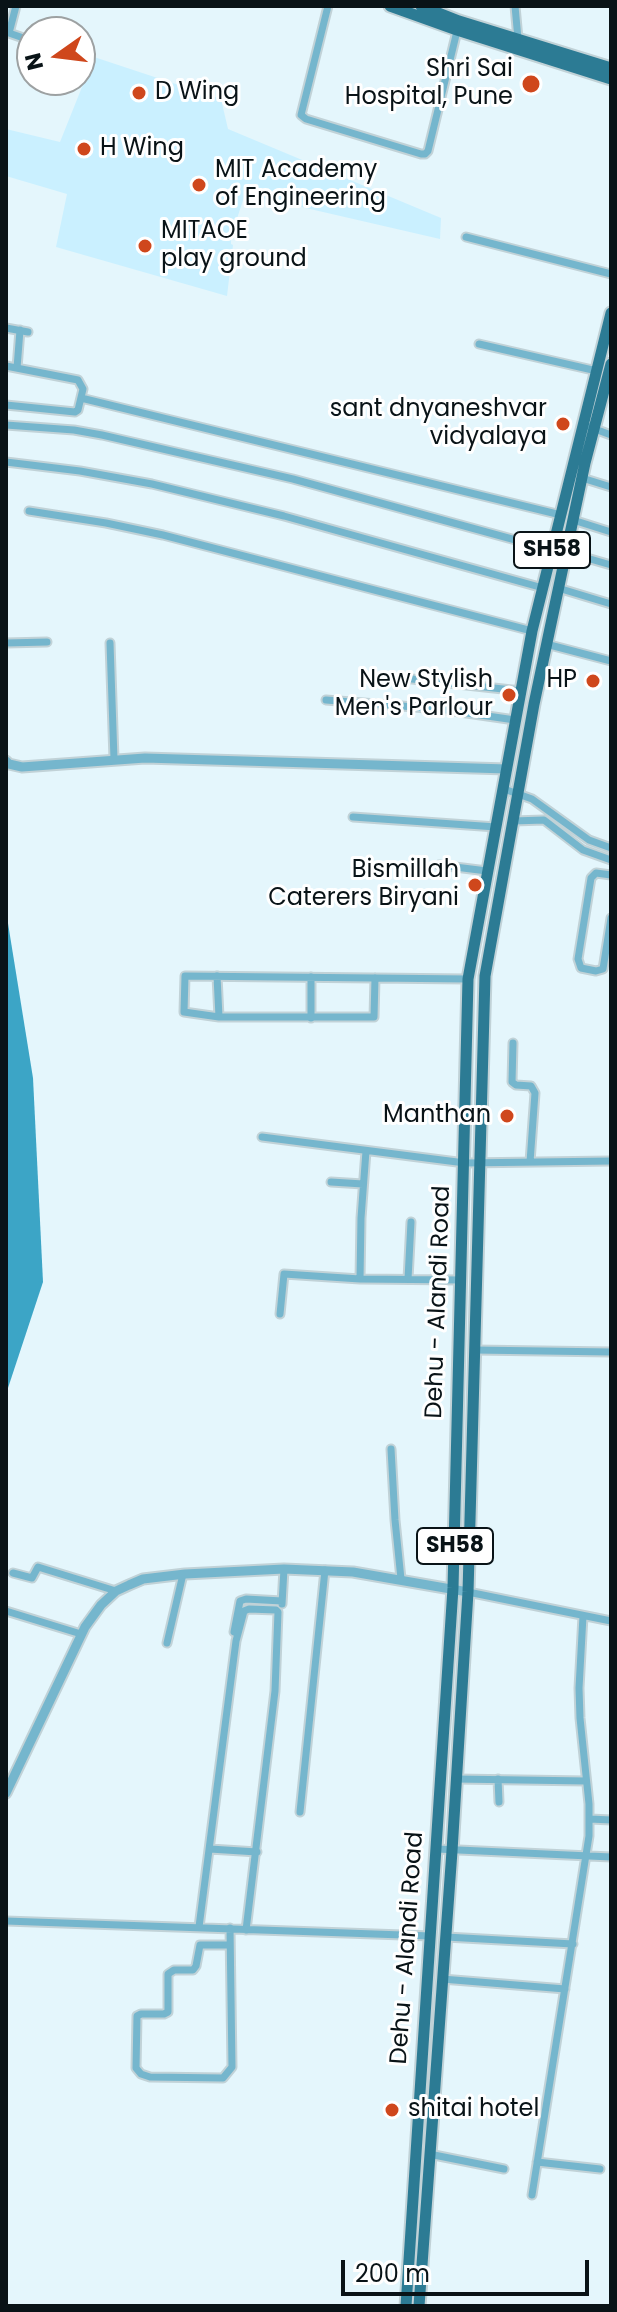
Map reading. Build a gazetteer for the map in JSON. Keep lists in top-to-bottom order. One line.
{"streets":{"main road":["SH58","Dehu - Alandi Road"]},"places":["Shri Sai Hospital, Pune","D Wing","H Wing","MIT Academy of Engineering","MITAOE play ground","sant dnyaneshvar vidyalaya","HP","New Stylish Men's Parlour","Bismillah Caterers Biryani","Manthan","shitai hotel"],"scale_bar":"200 m","north":"left"}
